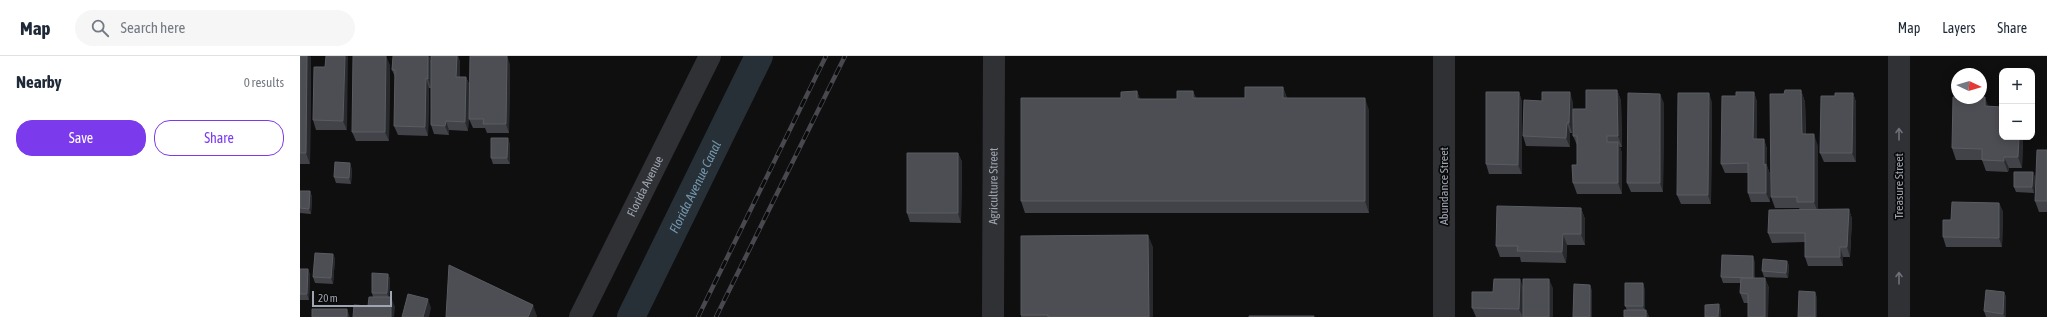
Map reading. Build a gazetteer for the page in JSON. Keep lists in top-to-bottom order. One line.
{"streets":{"street":["Florida Avenue","Agriculture Street","Abundance Street","Treasure Street"]},"one_way":["Treasure Street"],"water":["Florida Avenue Canal"],"scale_bar":"20 m","north":"right","page":{"header":"Map","search":"Search here","nav":["Map","Layers","Share"],"heading":["Nearby","0 results"],"map_buttons":["+","−"],"buttons":["Save","Share"],"scale":"20 m"}}
